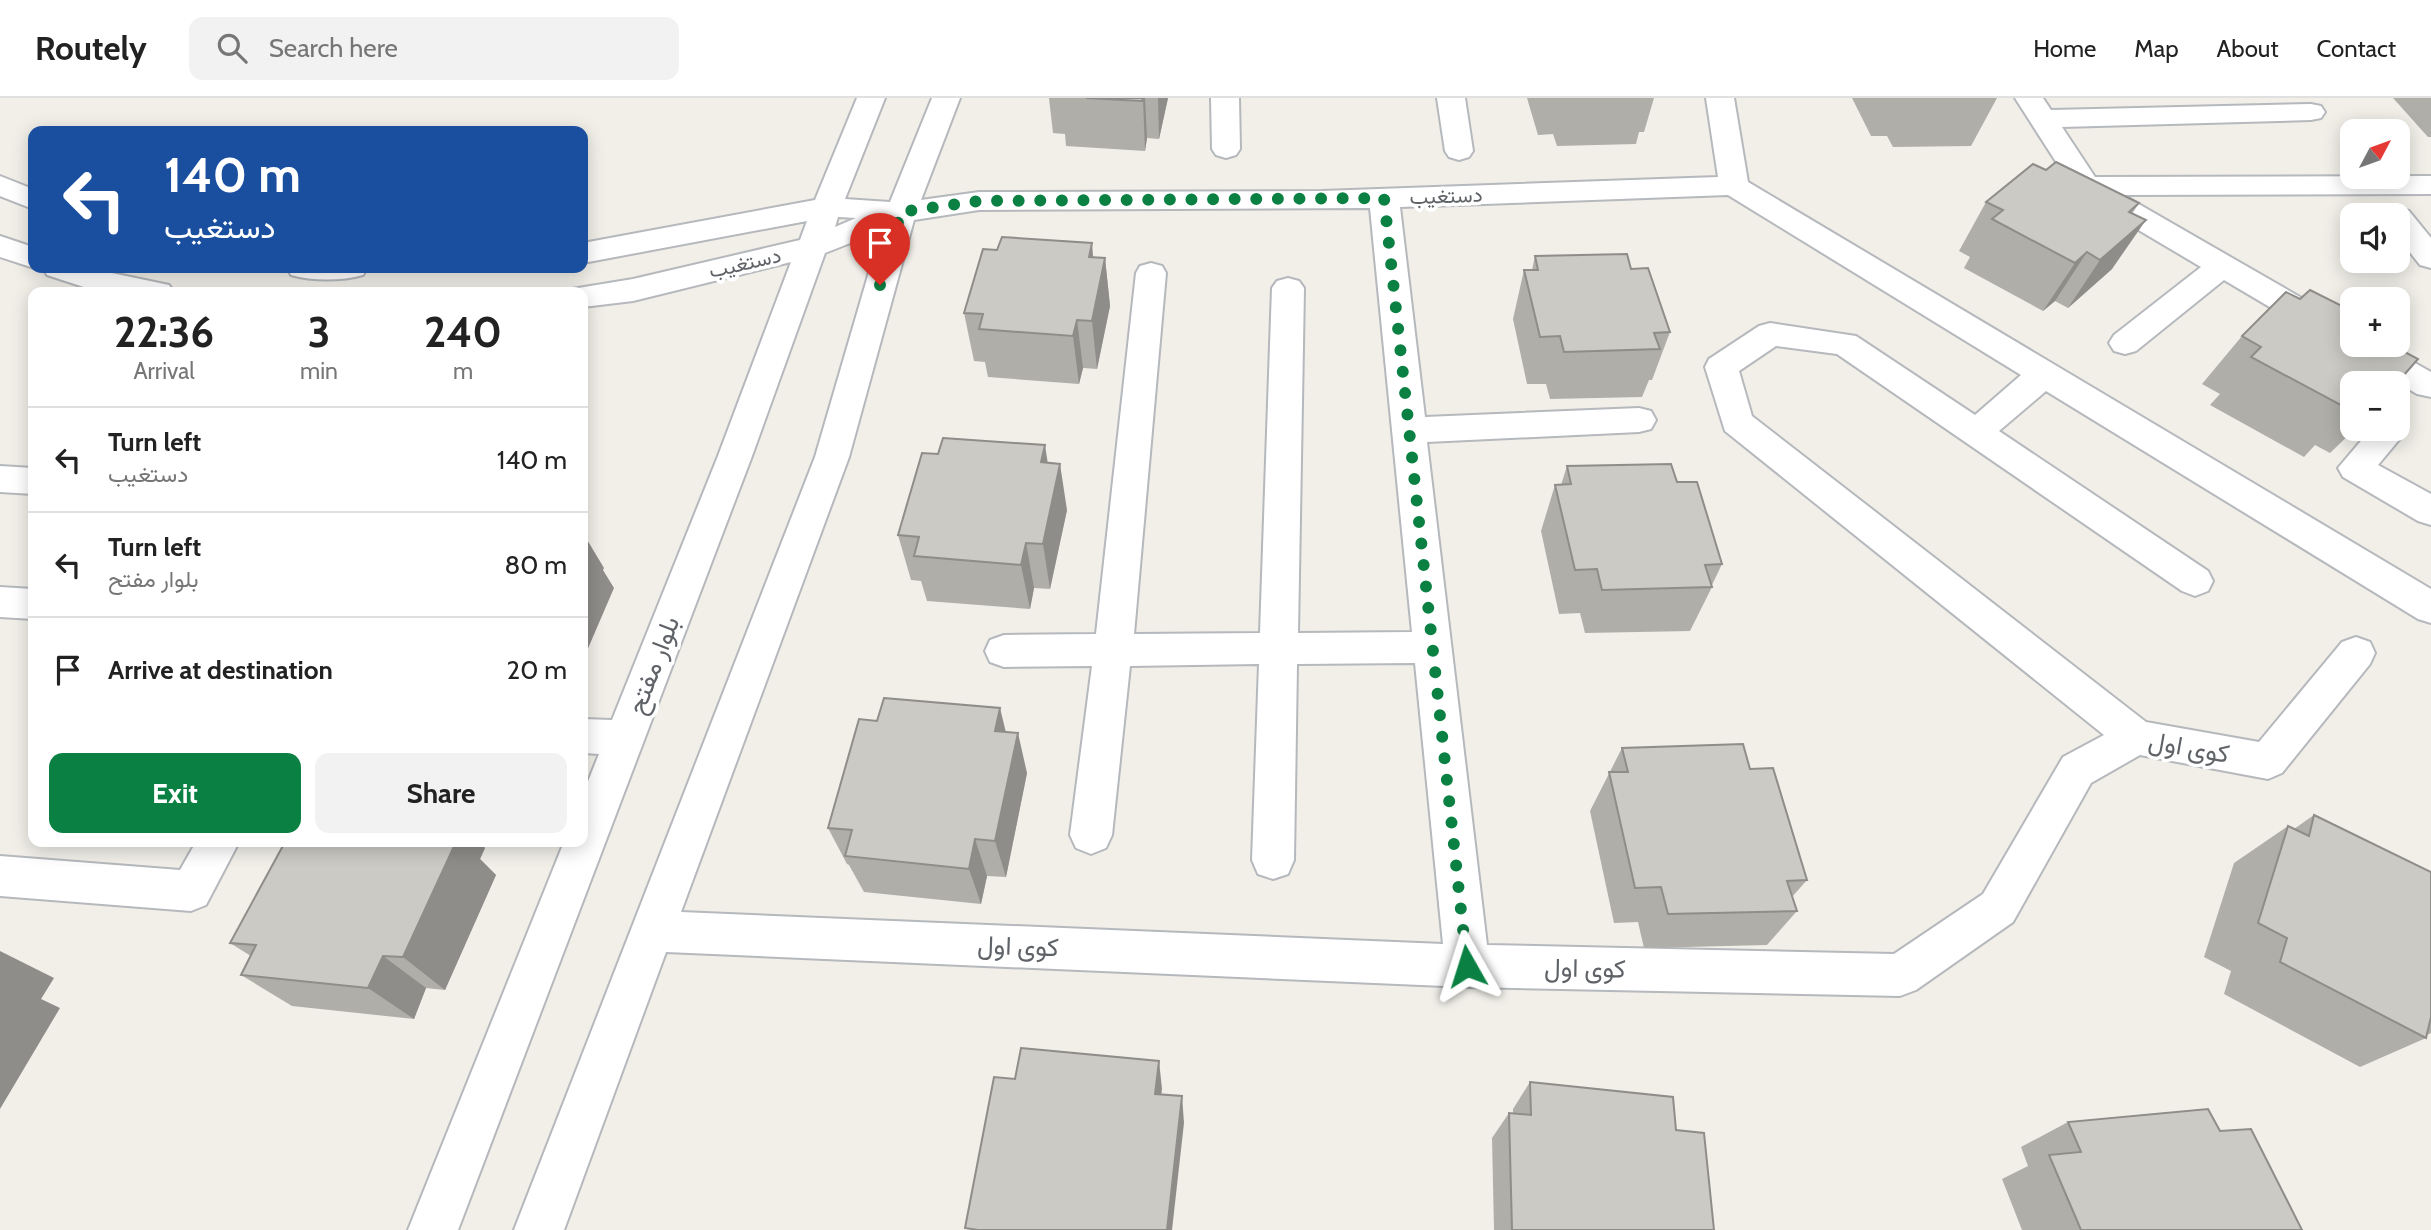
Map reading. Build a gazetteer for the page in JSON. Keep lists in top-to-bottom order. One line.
{"streets":{"street":["دستغیب","بلوار مفتح","کوی اول"]},"crossings":[["دستغیب","بلوار مفتح"]],"north":"top right","page":{"header":"Routely","search":"Search here","nav":["Home","Map","About","Contact"],"map_buttons":["+","−"],"turn":["140 m","دستغیب"],"eta":["22:36","Arrival","3","min","240","m"],"list":[{"name":"Turn left","note":"دستغیب","value":"140 m"},{"name":"Turn left","note":"بلوار مفتح","value":"80 m"},{"name":"Arrive at destination","value":"20 m"}],"buttons":["Exit","Share"]}}
